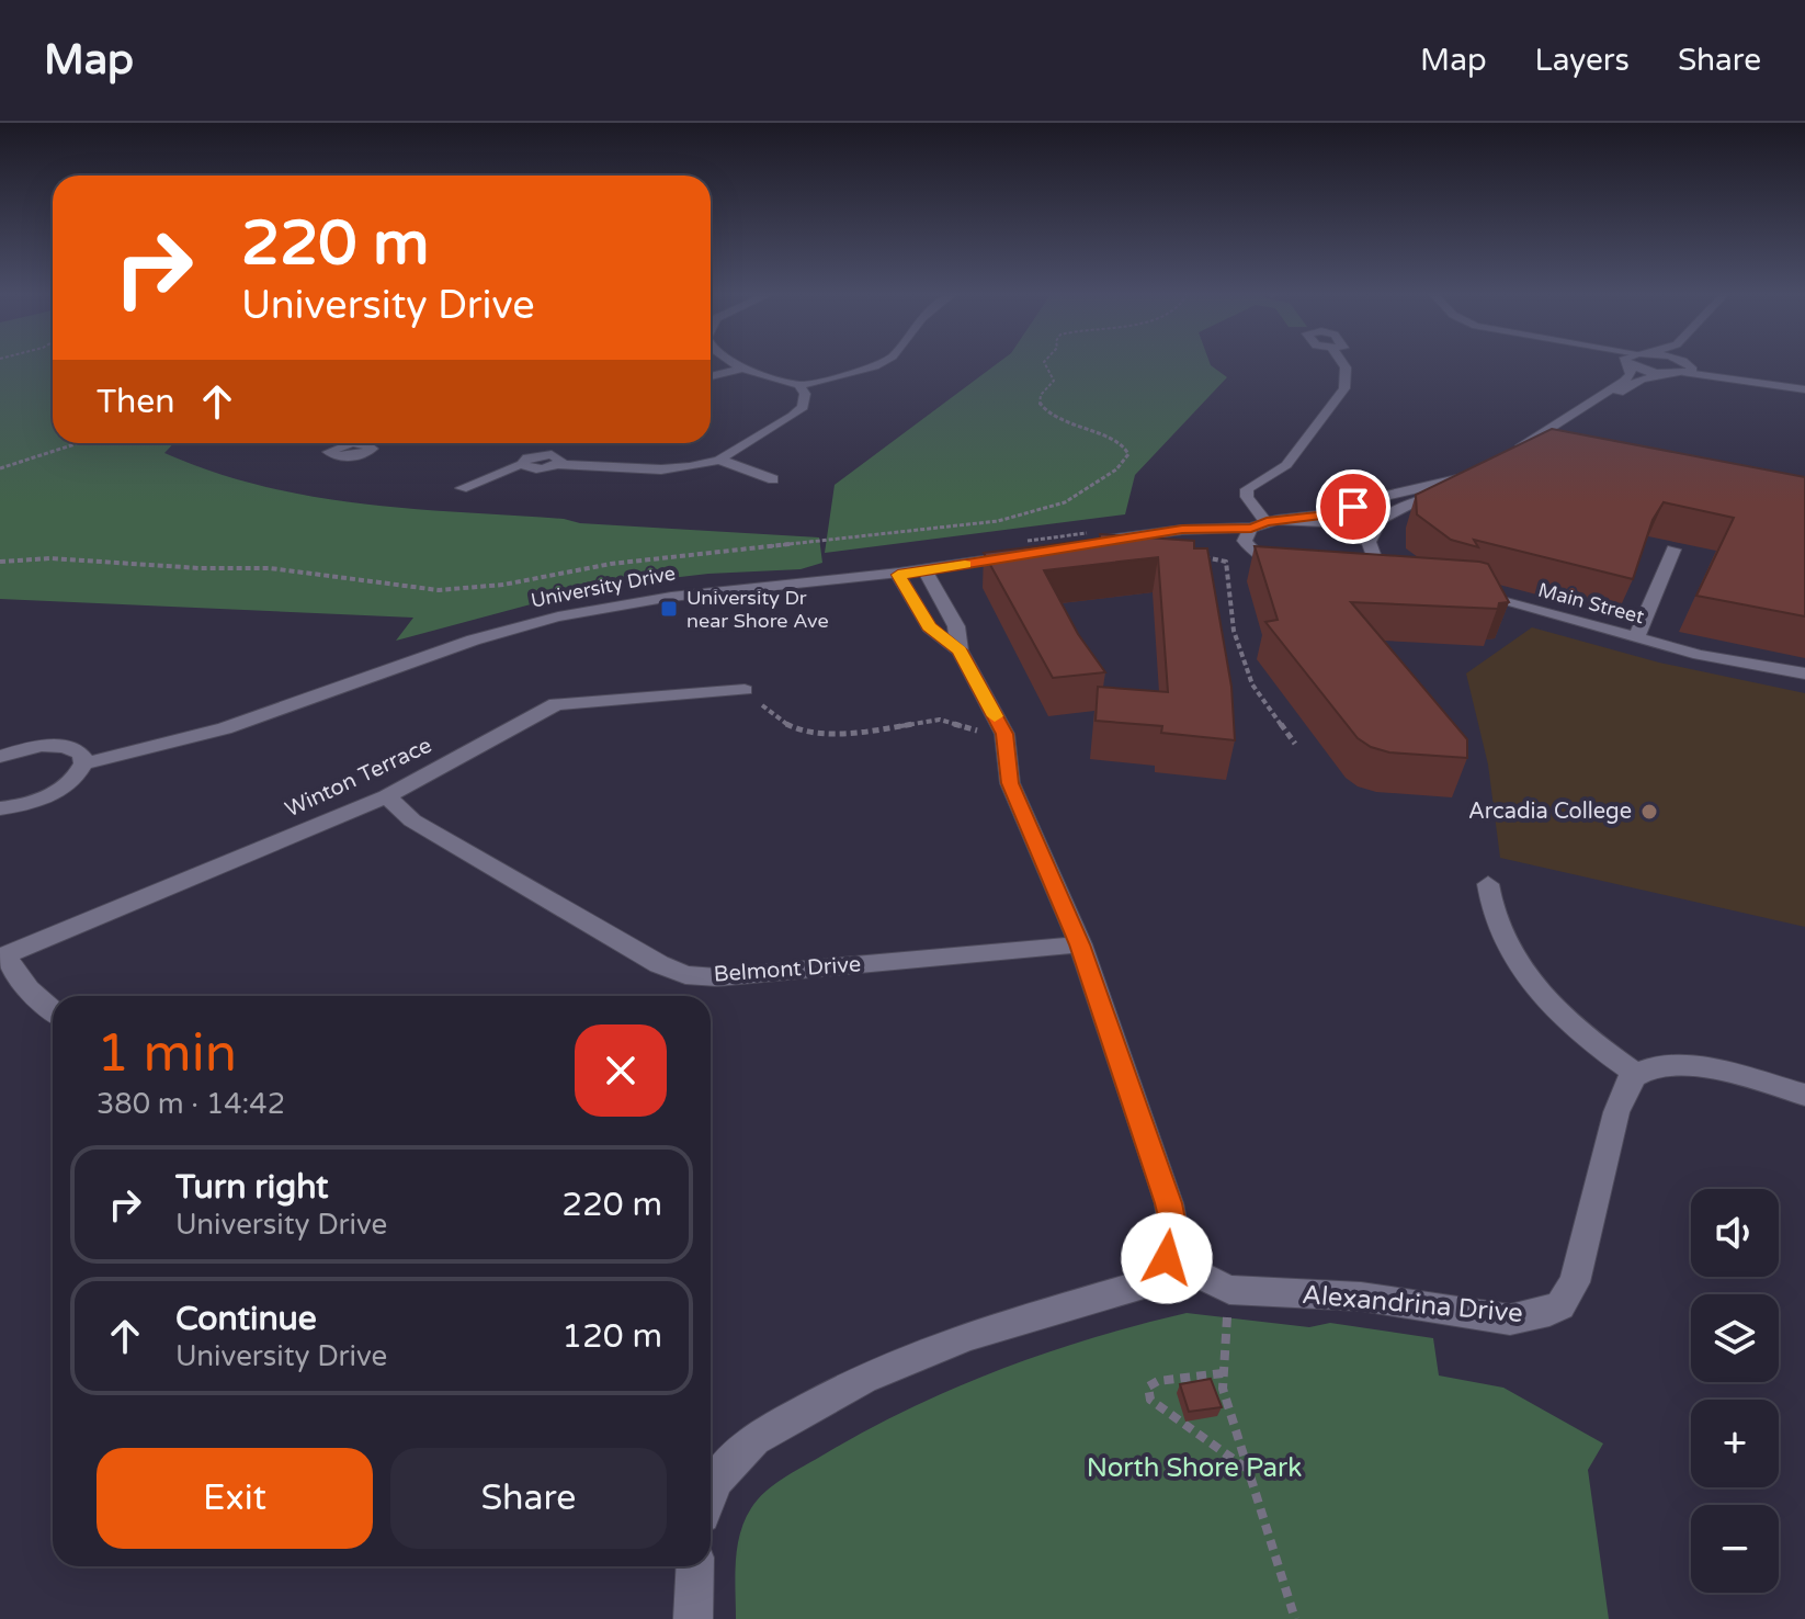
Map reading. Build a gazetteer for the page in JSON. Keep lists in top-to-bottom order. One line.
{"streets":{"street":["University Drive","Main Street","Winton Terrace","Belmont Drive","Alexandrina Drive"]},"crossings":[["Winton Terrace","Belmont Drive"]],"parks":["North Shore Park"],"places":{"transit":["University Dr near Shore Ave"],"other":["Arcadia College"]},"page":{"header":"Map","nav":["Map","Layers","Share"],"turn":["220 m","University Drive"],"then":"Then","heading":["1 min","380 m · 14:42"],"list":[{"name":"Turn right","note":"University Drive","value":"220 m"},{"name":"Continue","note":"University Drive","value":"120 m"}],"map_buttons":["+","−"],"buttons":["Exit","Share"]}}
